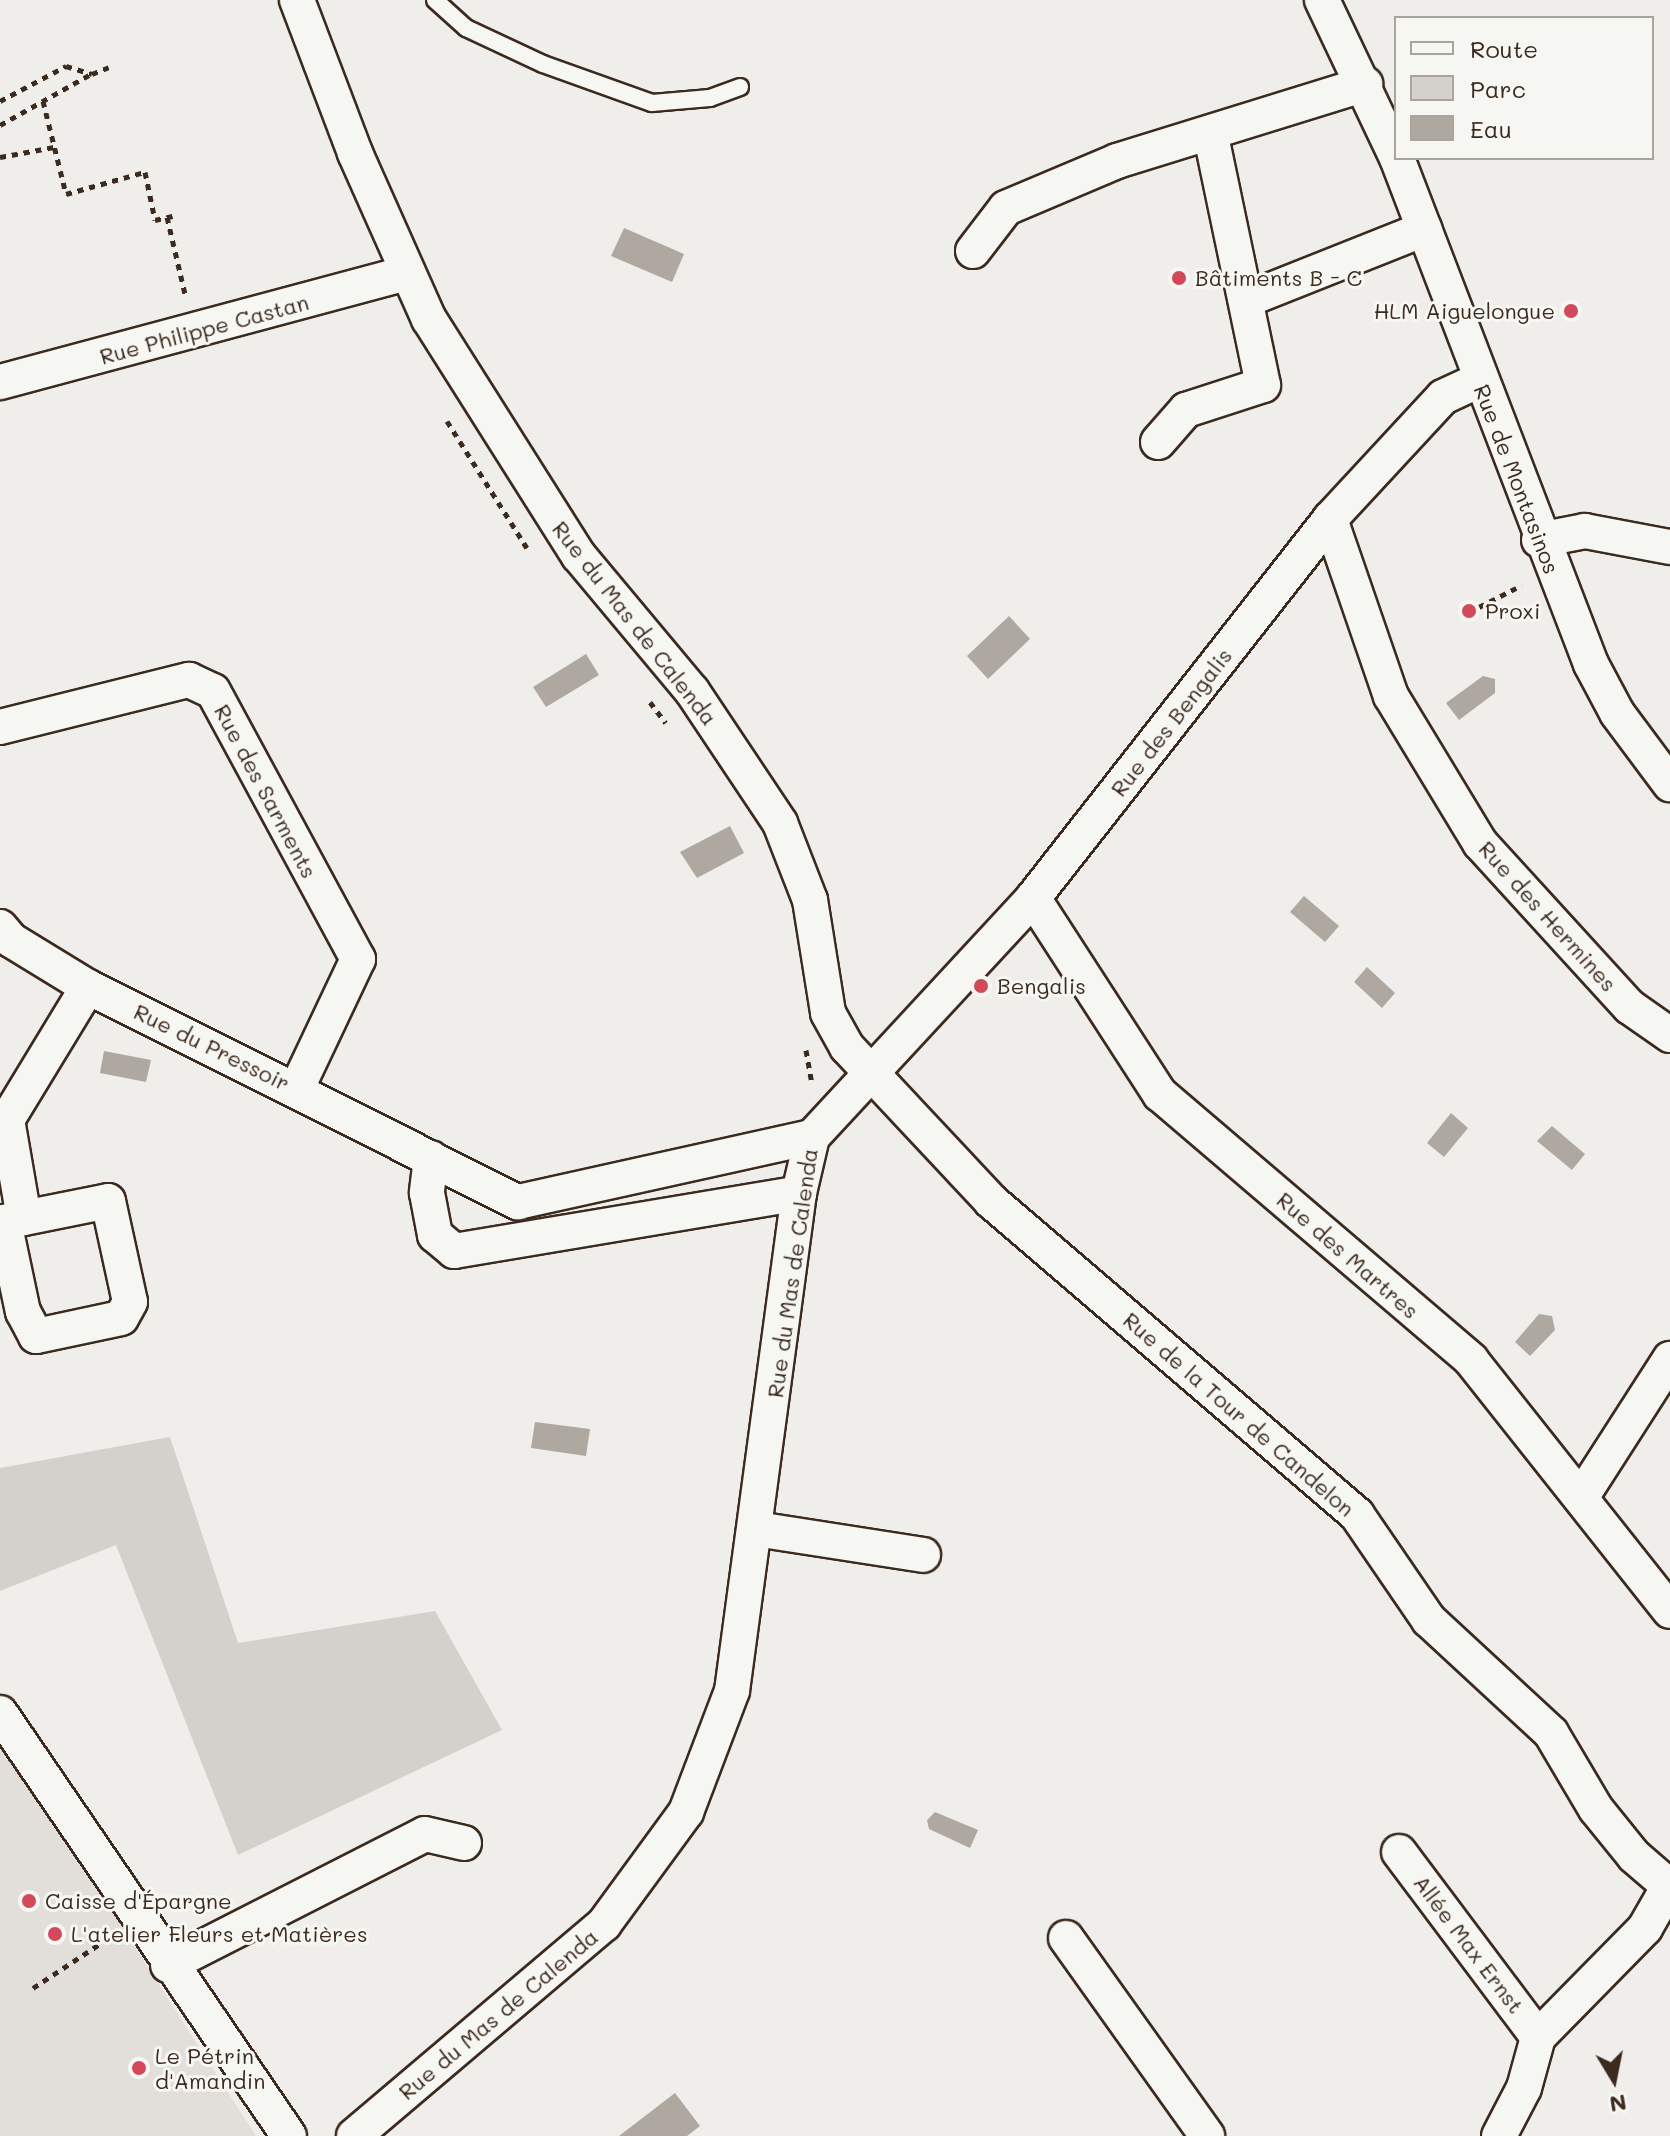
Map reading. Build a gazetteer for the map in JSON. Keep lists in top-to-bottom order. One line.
{"streets":{"street":["Rue Philippe Castan","Rue de Montasinos","Rue du Mas de Calenda","Rue des Bengalis","Rue des Sarments","Rue des Hermines","Rue du Pressoir","Rue des Martres","Rue de la Tour de Candelon","Allée Max Ernst"]},"crossings":[["Rue Philippe Castan","Rue du Mas de Calenda"],["Rue de Montasinos","Rue des Bengalis"],["Rue du Mas de Calenda","Rue des Bengalis"],["Rue du Mas de Calenda","Rue du Pressoir"],["Rue du Mas de Calenda","Rue de la Tour de Candelon"],["Rue des Bengalis","Rue des Hermines"],["Rue des Bengalis","Rue des Martres"],["Rue des Bengalis","Rue de la Tour de Candelon"],["Rue des Sarments","Rue du Pressoir"]],"places":["Bâtiments B - C","HLM Aiguelongue","Proxi","Bengalis","Caisse d'Épargne","L'atelier Fleurs et Matières","Le Pétrin d'Amandin"],"legend":["Route","Parc","Eau"],"north":"bottom"}
